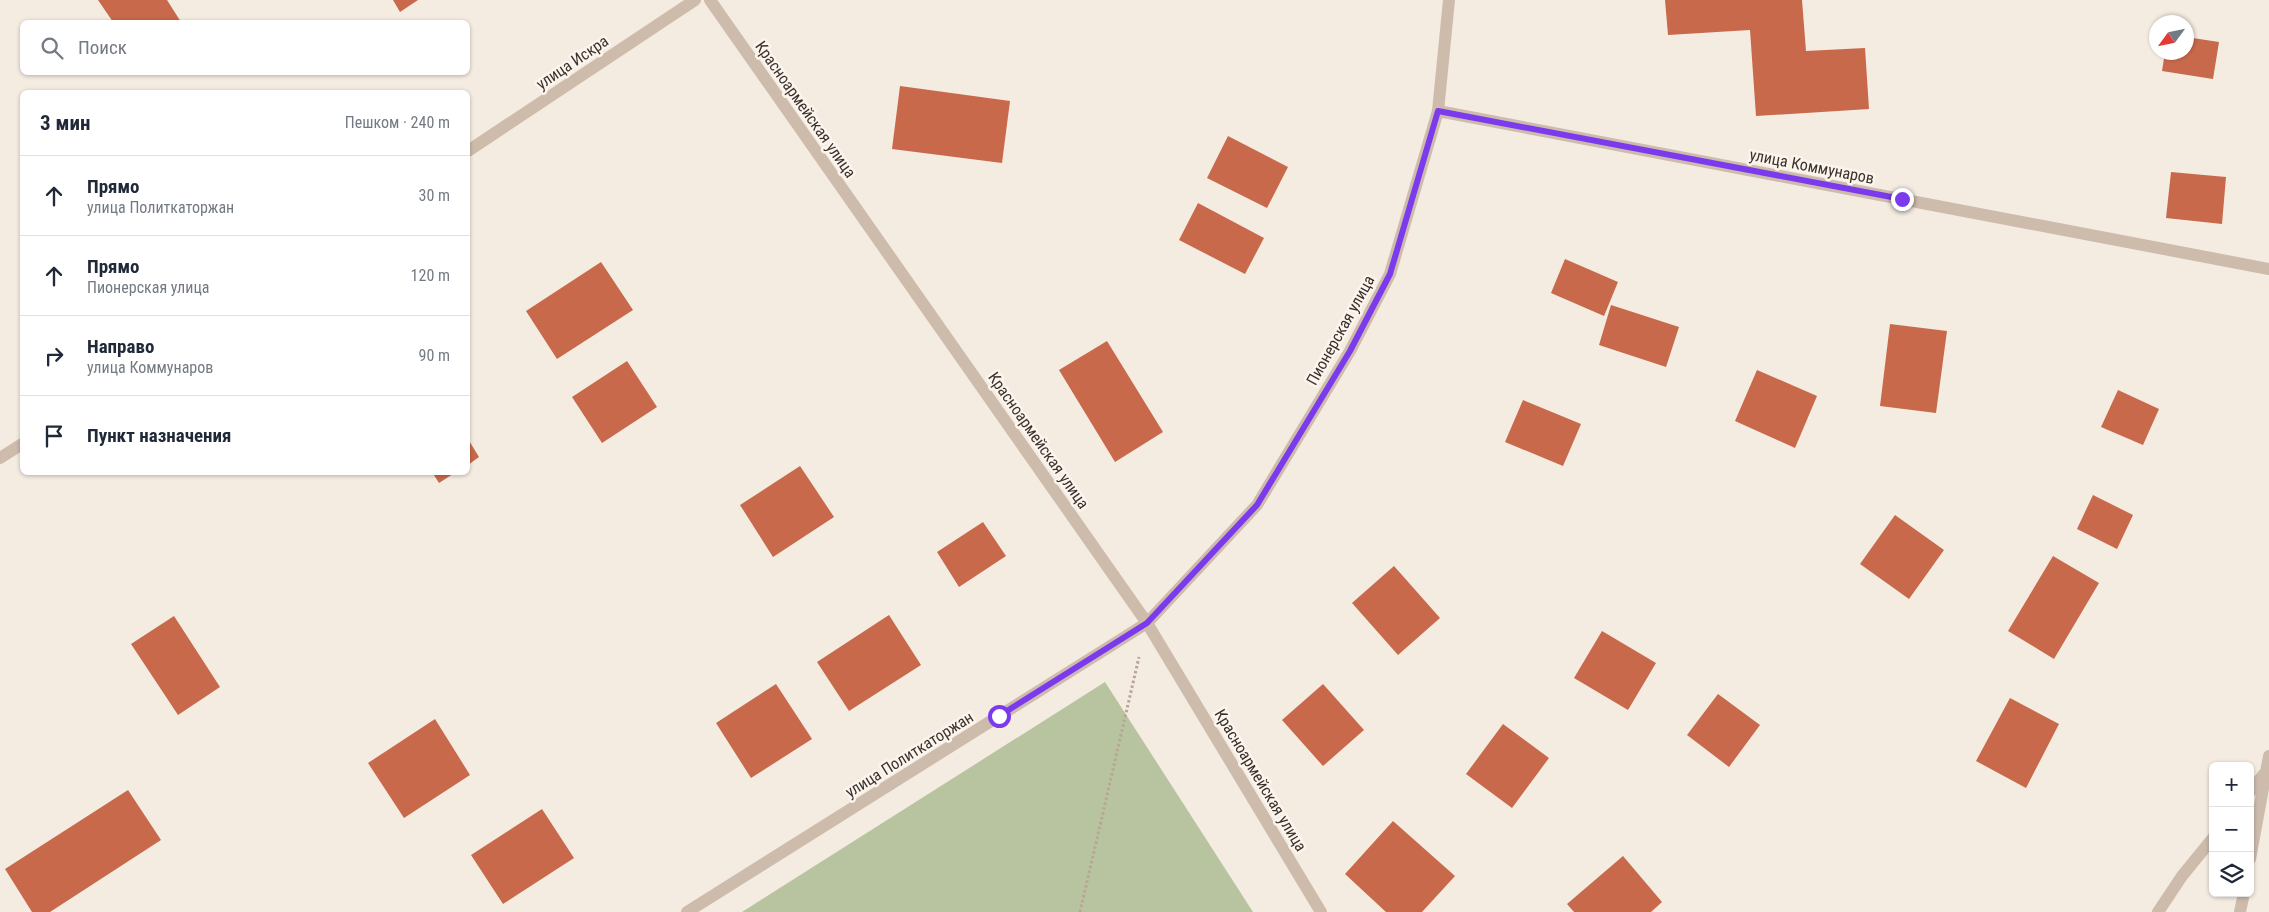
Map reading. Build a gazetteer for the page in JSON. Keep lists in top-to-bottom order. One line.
{"streets":{"street":["улица Искра","Красноармейская улица","улица Коммунаров","Пионерская улица","улица Политкаторжан"]},"crossings":[["Красноармейская улица","Пионерская улица"],["Красноармейская улица","улица Политкаторжан"],["улица Коммунаров","Пионерская улица"],["Пионерская улица","улица Политкаторжан"]],"north":"bottom left","page":{"search":"Поиск","heading":["3 мин","Пешком · 240 m"],"list":[["Прямо","улица Политкаторжан","30 m"],["Прямо","Пионерская улица","120 m"],["Направо","улица Коммунаров","90 m"],"Пункт назначения"],"map_buttons":["+","−"]}}
